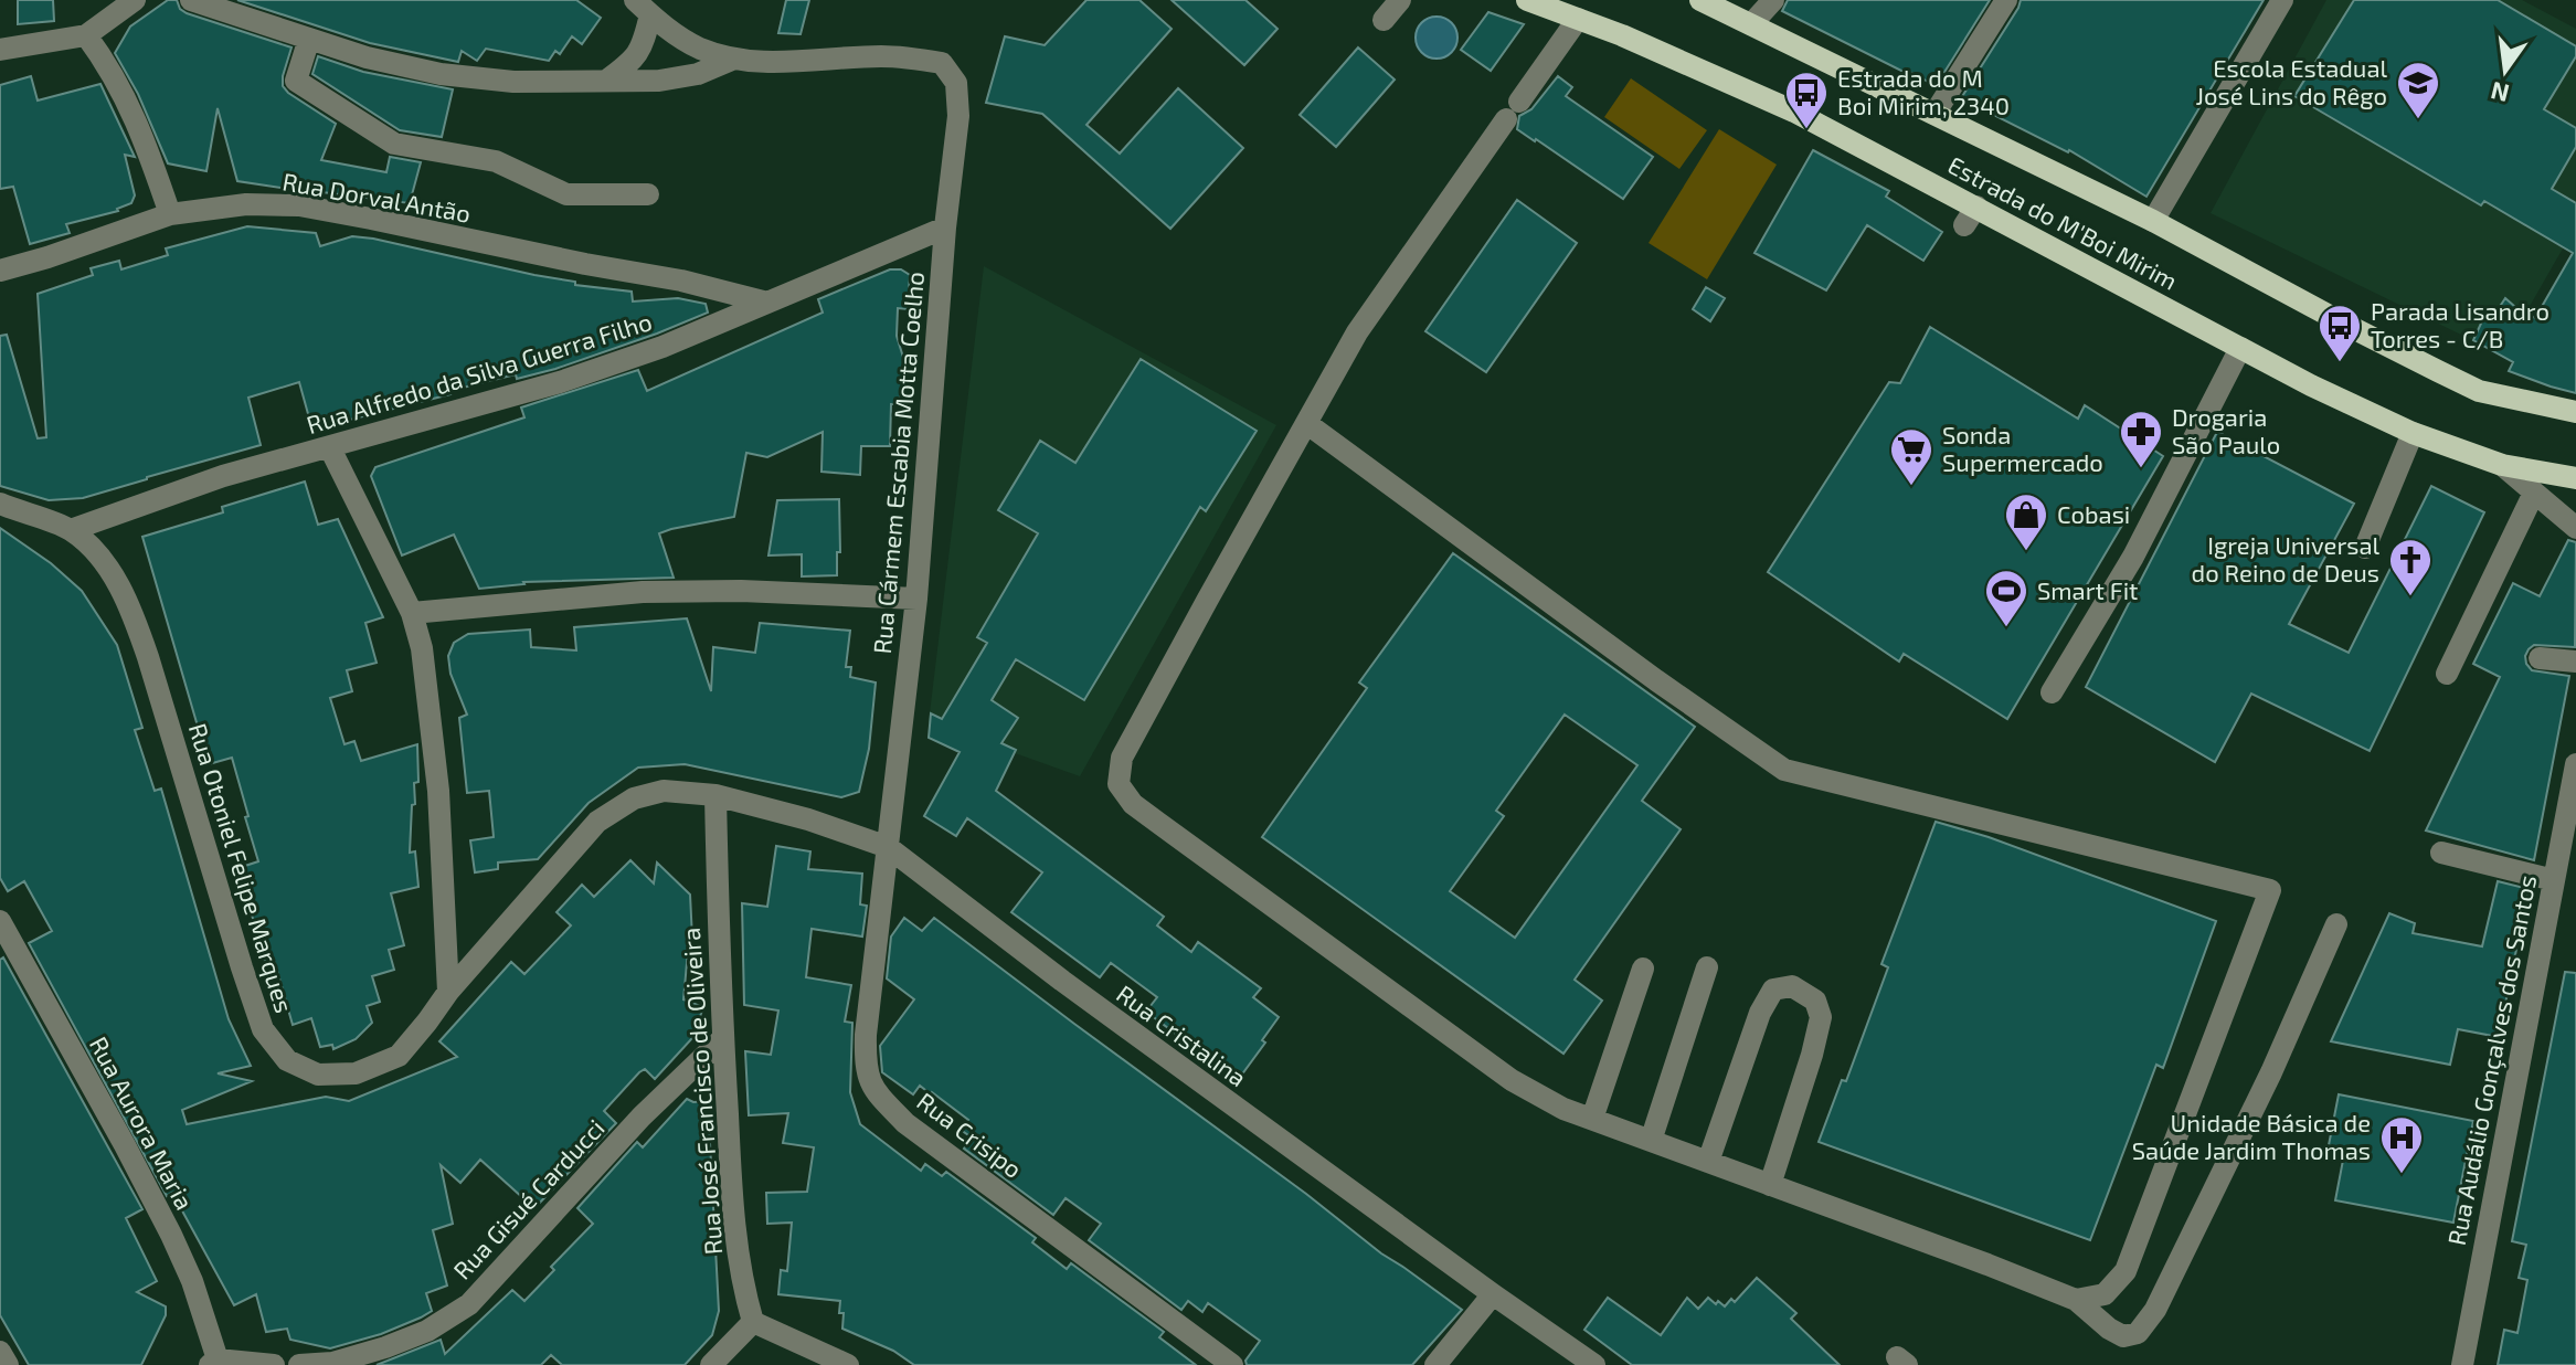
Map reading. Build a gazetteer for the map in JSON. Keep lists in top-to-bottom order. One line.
{"streets":{"main road":["Estrada do M'Boi Mirim"],"street":["Rua Dorval Antão","Rua Alfredo da Silva Guerra Filho","Rua Cármem Escabia Motta Coelho","Rua Otoniel Felipe Marques","Rua Cristalina","Rua Audálio Gonçalves dos Santos","Rua José Francisco de Oliveira","Rua Aurora Maria","Rua Crisipo","Rua Gisué Carducci"]},"crossings":[["Rua Dorval Antão","Rua Alfredo da Silva Guerra Filho"],["Rua Alfredo da Silva Guerra Filho","Rua Cármem Escabia Motta Coelho"],["Rua Alfredo da Silva Guerra Filho","Rua Otoniel Felipe Marques"],["Rua Cármem Escabia Motta Coelho","Rua Cristalina"],["Rua Cármem Escabia Motta Coelho","Rua Crisipo"],["Rua Otoniel Felipe Marques","Rua Cristalina"],["Rua Otoniel Felipe Marques","Rua José Francisco de Oliveira"],["Rua Cristalina","Rua José Francisco de Oliveira"],["Rua Cristalina","Rua Crisipo"],["Rua José Francisco de Oliveira","Rua Gisué Carducci"]],"places":{"school or university":["Escola Estadual José Lins do Rêgo"],"bus stop":["Estrada do M Boi Mirim, 2340","Parada Lisandro Torres - C/B"],"pharmacy":["Drogaria São Paulo"],"supermarket":["Sonda Supermercado"],"shop":["Cobasi"],"church":["Igreja Universal do Reino de Deus"],"sports":["Smart Fit"],"hospital":["Unidade Básica de Saúde Jardim Thomas"]},"north":"bottom"}
